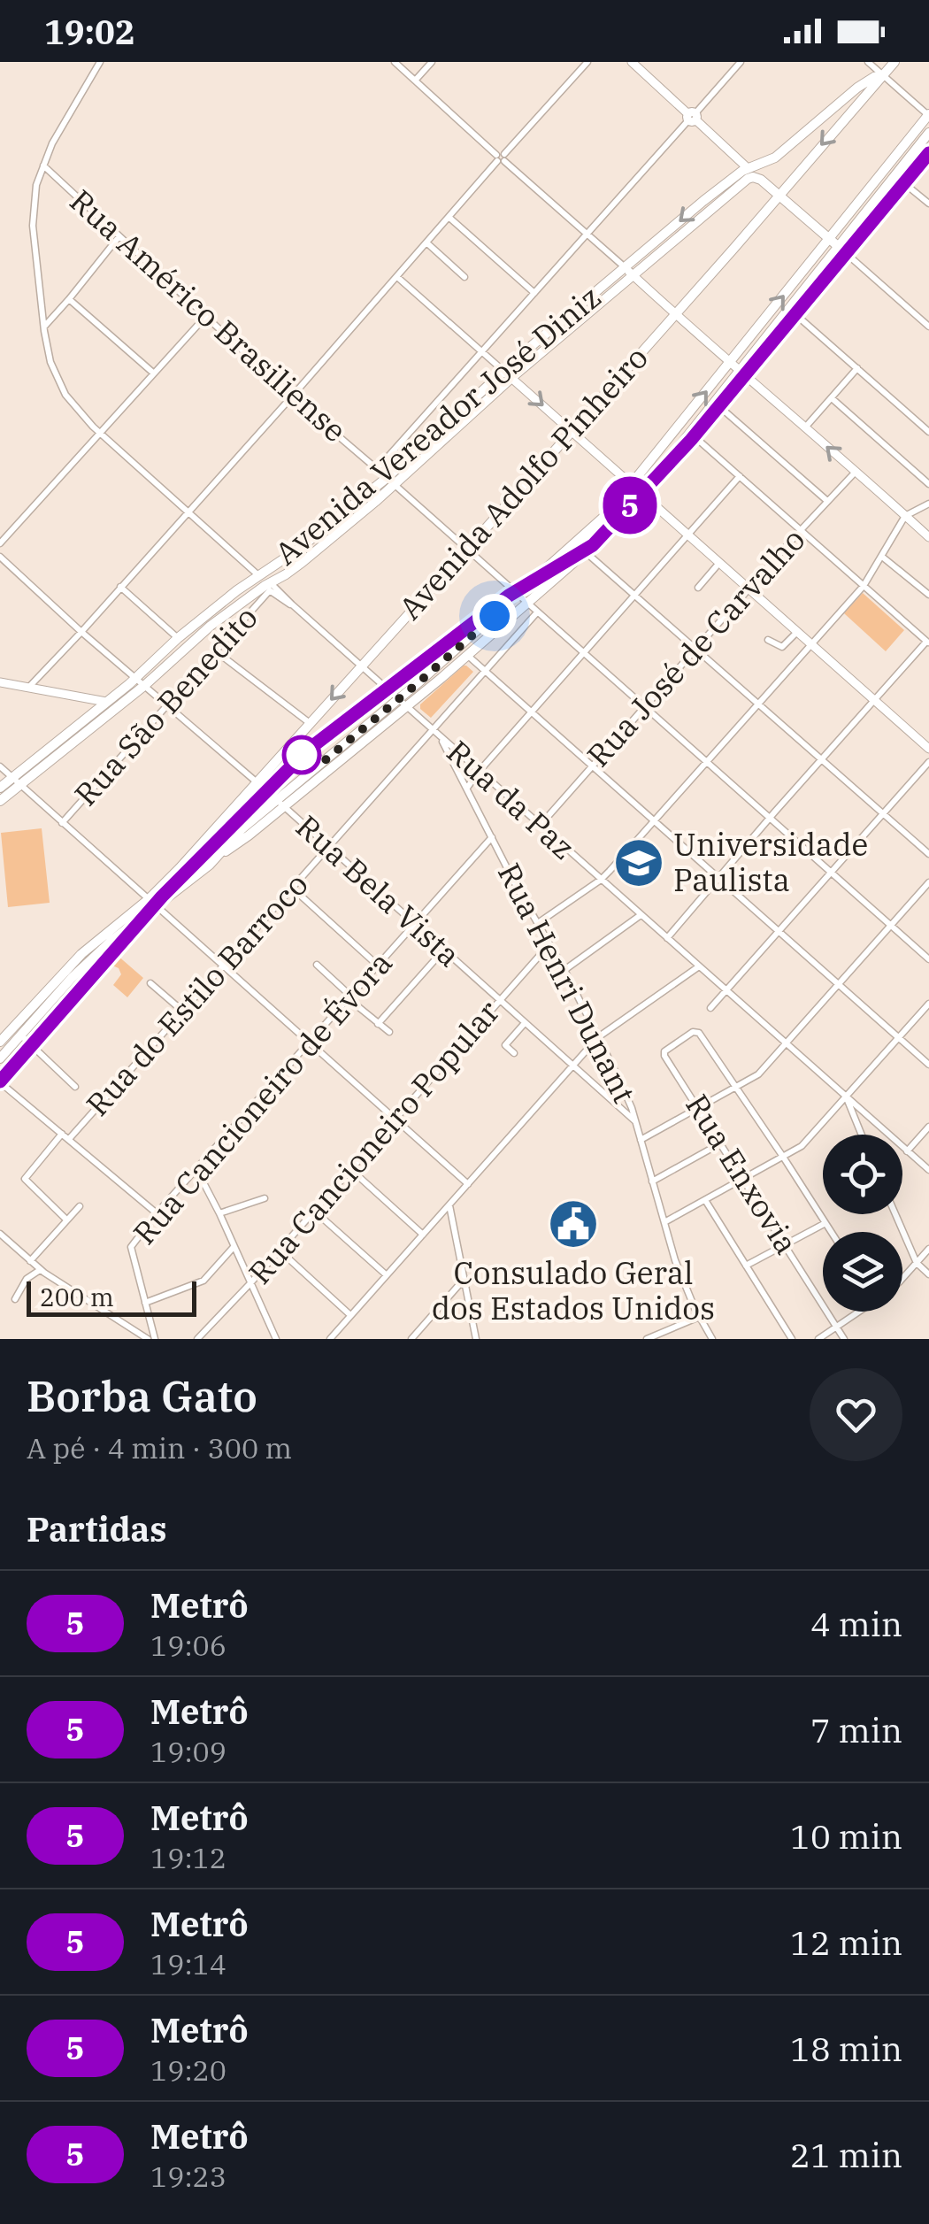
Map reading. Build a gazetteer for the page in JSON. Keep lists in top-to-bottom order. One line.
{"streets":{"main road":["Avenida Vereador José Diniz","Avenida Adolfo Pinheiro"],"street":["Rua Américo Brasiliense","Rua José de Carvalho","Rua São Benedito","Rua da Paz","Rua Bela Vista","Rua Henri Dunant","Rua do Estilo Barroco","Rua Cancioneiro de Évora","Rua Cancioneiro Popular","Rua Enxovia"]},"crossings":[["Rua Américo Brasiliense","Avenida Vereador José Diniz"],["Rua Américo Brasiliense","Avenida Adolfo Pinheiro"],["Rua Américo Brasiliense","Rua José de Carvalho"],["Rua Américo Brasiliense","Rua do Estilo Barroco"],["Avenida Vereador José Diniz","Avenida Adolfo Pinheiro"],["Avenida Vereador José Diniz","Rua São Benedito"],["Avenida Vereador José Diniz","Rua da Paz"],["Avenida Vereador José Diniz","Rua Bela Vista"],["Avenida Adolfo Pinheiro","Rua da Paz"],["Avenida Adolfo Pinheiro","Rua Bela Vista"],["Rua José de Carvalho","Rua da Paz"],["Rua São Benedito","Rua da Paz"],["Rua São Benedito","Rua Bela Vista"],["Rua da Paz","Rua Henri Dunant"],["Rua da Paz","Rua do Estilo Barroco"],["Rua Bela Vista","Rua Henri Dunant"],["Rua Bela Vista","Rua do Estilo Barroco"],["Rua Bela Vista","Rua Cancioneiro de Évora"],["Rua Bela Vista","Rua Cancioneiro Popular"],["Rua Henri Dunant","Rua do Estilo Barroco"],["Rua Henri Dunant","Rua Cancioneiro de Évora"],["Rua Henri Dunant","Rua Cancioneiro Popular"]],"places":{"school or university":["Universidade Paulista"],"public building":["Consulado Geral dos Estados Unidos"]},"lines":["metro line 5"],"scale_bar":"200 m","page":{"status":"19:02","on_map":"5","scale":"200 m","heading":[["Borba Gato","A pé · 4 min · 300 m"],"Partidas"],"list":[{"mark":"5","name":"Metrô","note":"19:06","value":"4 min"},{"mark":"5","name":"Metrô","note":"19:09","value":"7 min"},{"mark":"5","name":"Metrô","note":"19:12","value":"10 min"},{"mark":"5","name":"Metrô","note":"19:14","value":"12 min"},{"mark":"5","name":"Metrô","note":"19:20","value":"18 min"},{"mark":"5","name":"Metrô","note":"19:23","value":"21 min"}]}}
